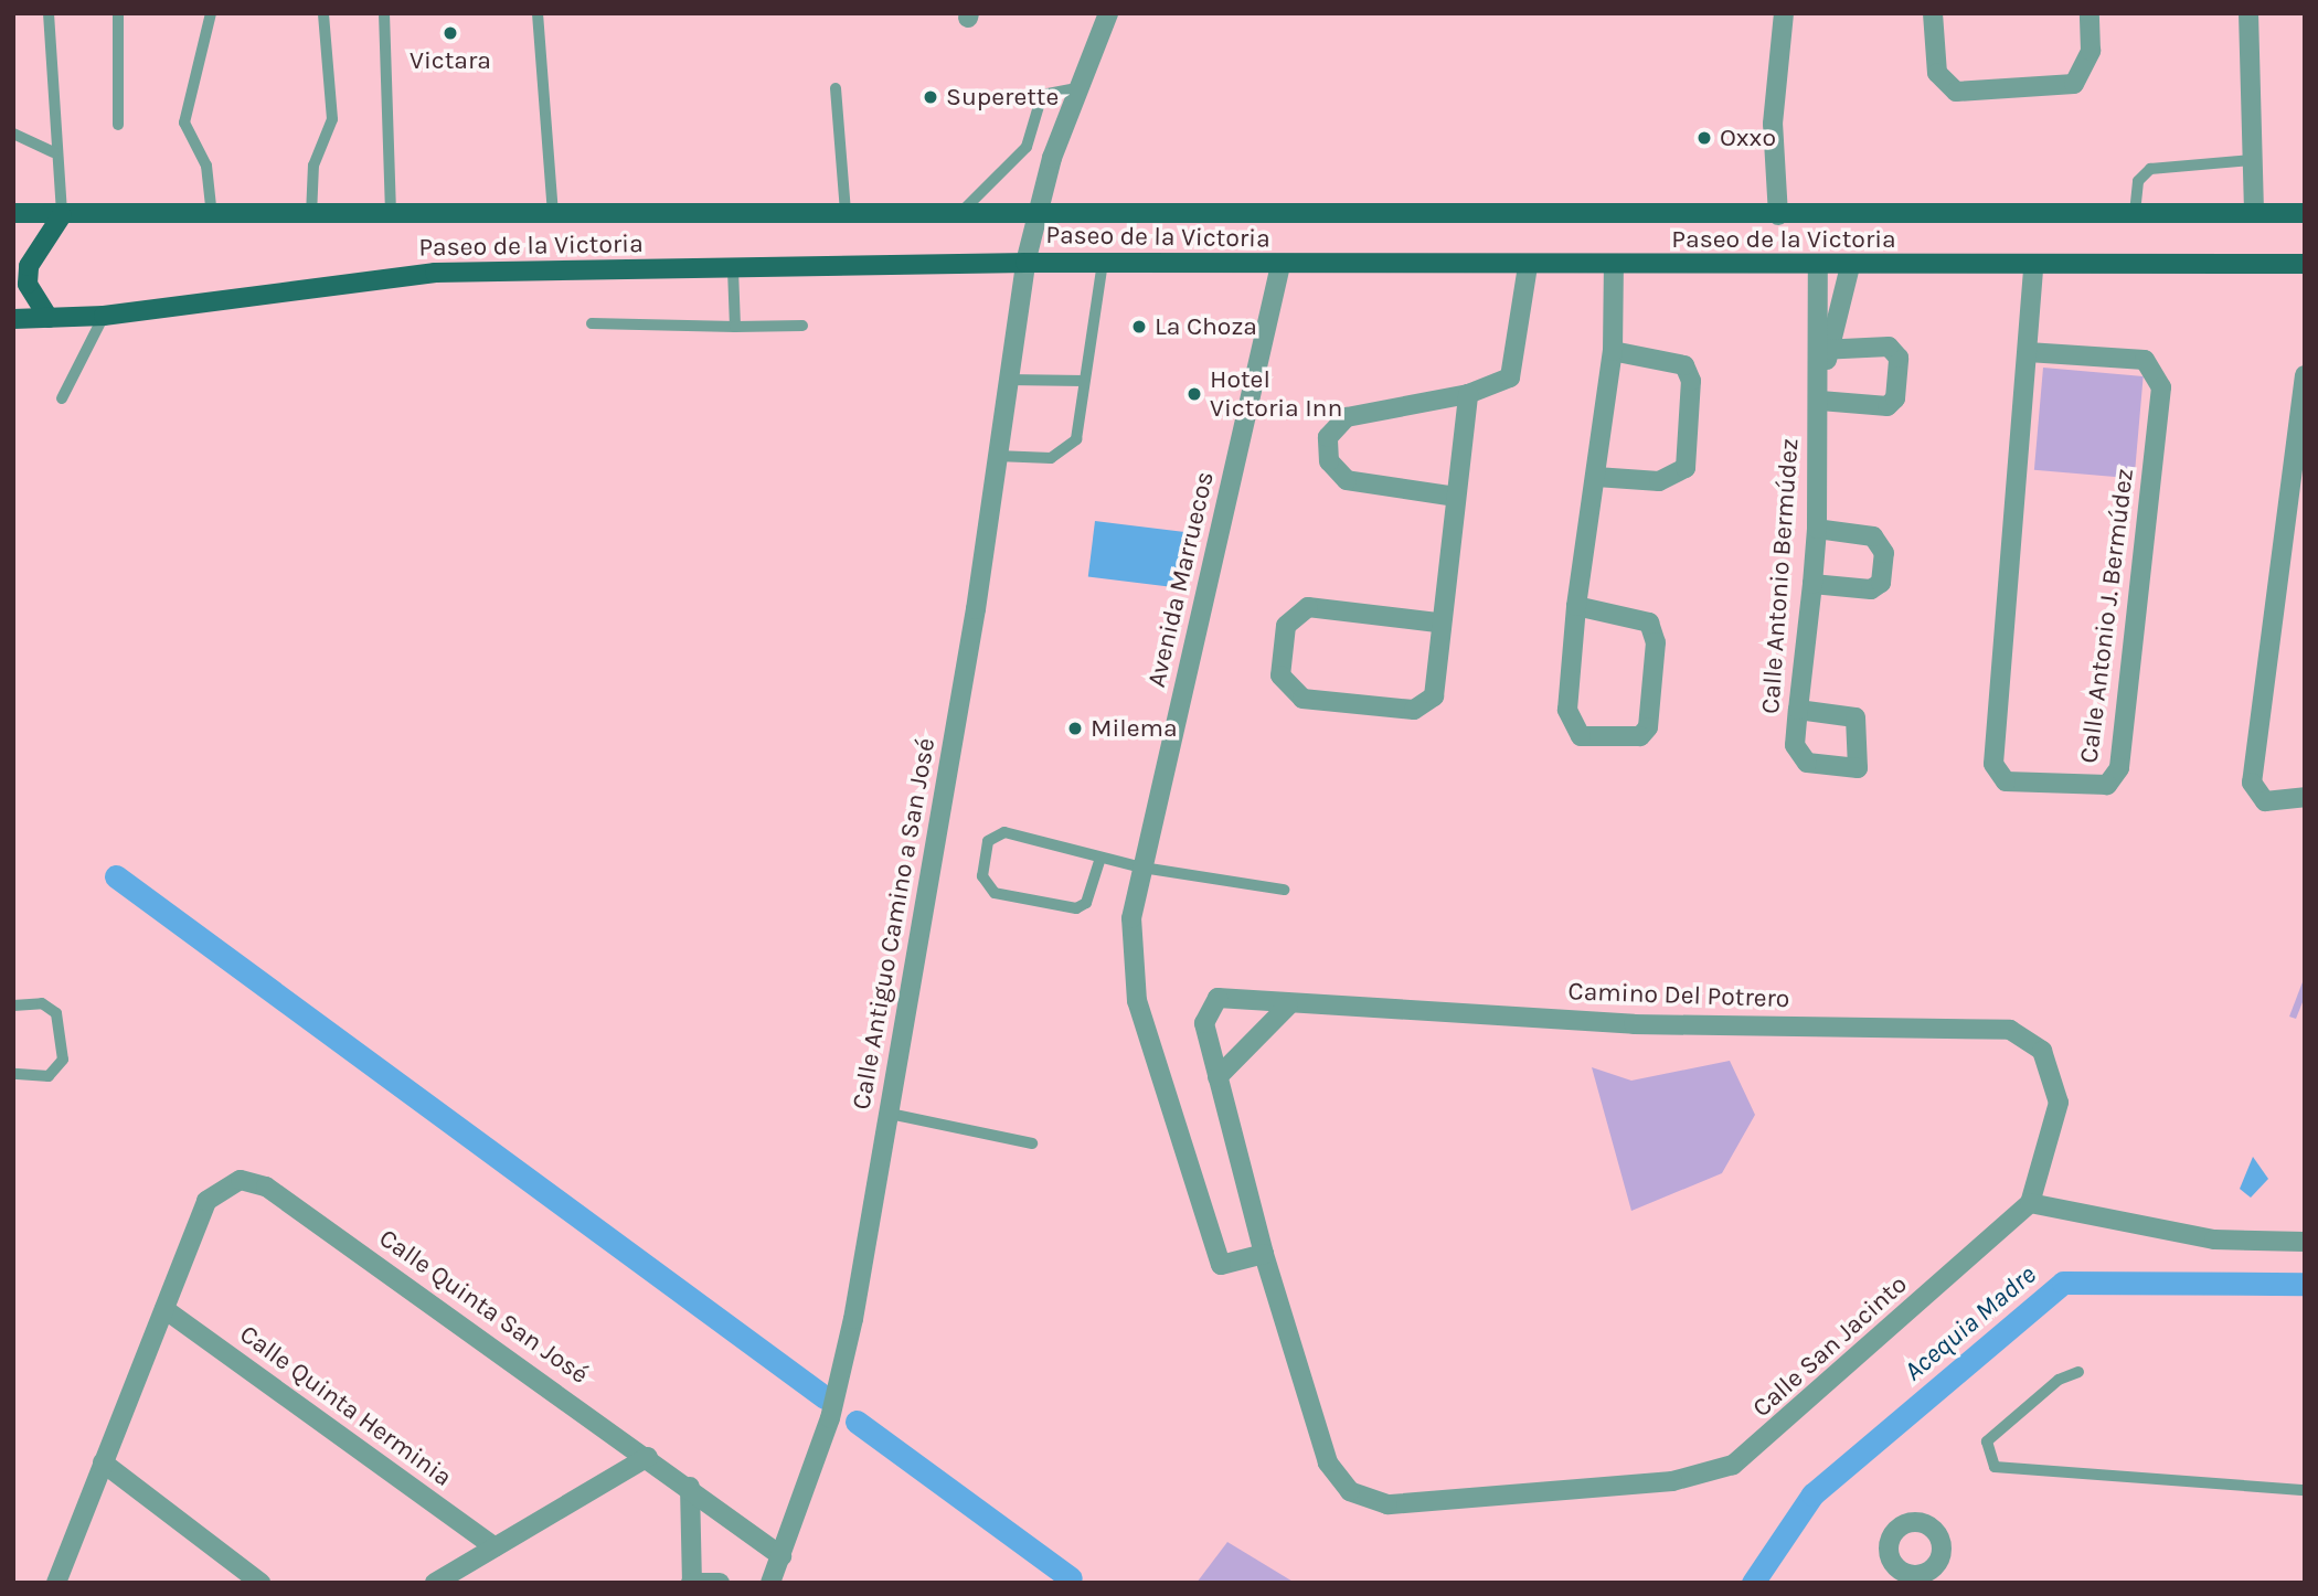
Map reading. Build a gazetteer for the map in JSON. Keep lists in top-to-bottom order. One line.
{"streets":{"main road":["Paseo de la Victoria"],"street":["Calle Antonio Bermúdez","Avenida Marruecos","Calle Antonio J. Bermúdez","Calle Antiguo Camino a San José","Camino Del Potrero","Calle Quinta San José","Calle San Jacinto","Calle Quinta Herminia"]},"crossings":[["Paseo de la Victoria","Calle Antonio Bermúdez"],["Paseo de la Victoria","Avenida Marruecos"],["Paseo de la Victoria","Calle Antonio J. Bermúdez"],["Paseo de la Victoria","Calle Antiguo Camino a San José"],["Avenida Marruecos","Calle San Jacinto"],["Calle Antiguo Camino a San José","Calle Quinta San José"],["Camino Del Potrero","Calle San Jacinto"],["Calle Quinta San José","Calle Quinta Herminia"]],"water":["Acequia Madre"],"places":["Victara","Superette","Oxxo","La Choza","Hotel Victoria Inn","Milema"]}
